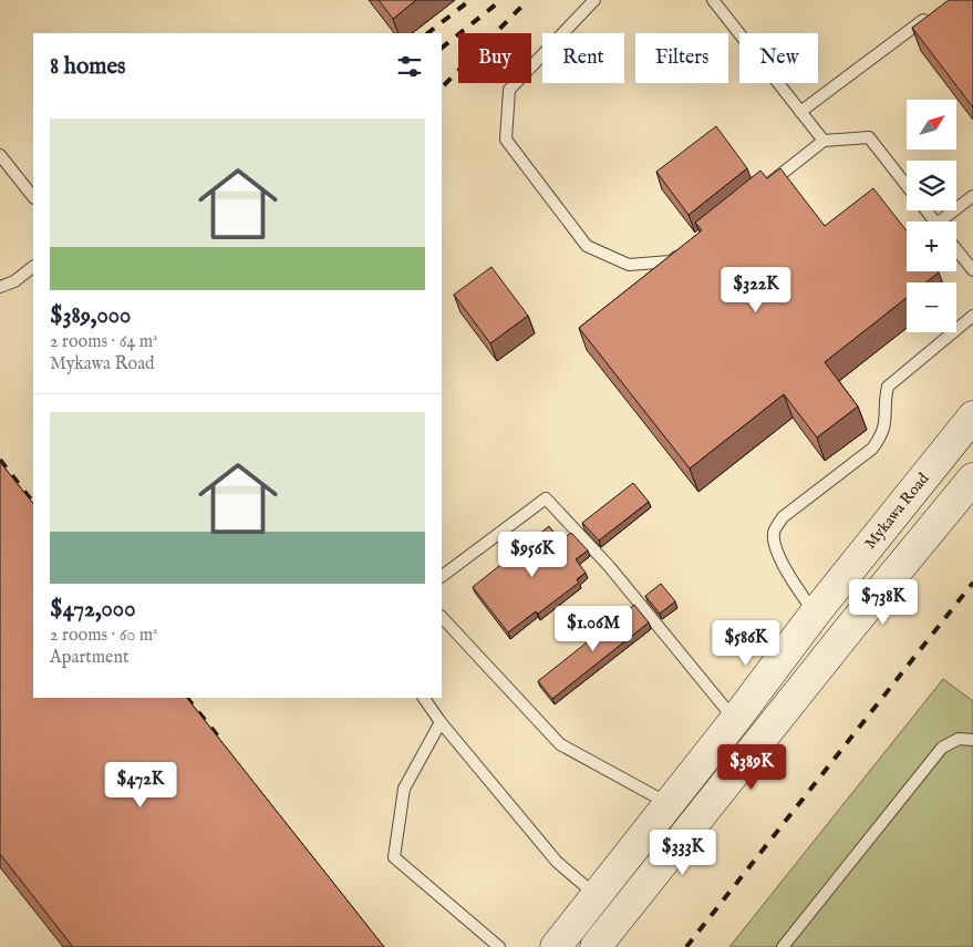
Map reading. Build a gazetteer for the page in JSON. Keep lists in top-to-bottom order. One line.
{"streets":{"main road":["Mykawa Road"]},"north":"top right","page":{"chip":["Buy","Rent","Filters","New"],"heading":"8 homes","map_buttons":["+","−"],"list":[{"name":"$389,000","note":"2 rooms · 64 m² · Mykawa Road"},{"name":"$472,000","note":"2 rooms · 60 m² · Apartment"}],"price":["$322K","$956K","$738K","$1.06M","$586K","$389K","$472K","$333K"]}}
